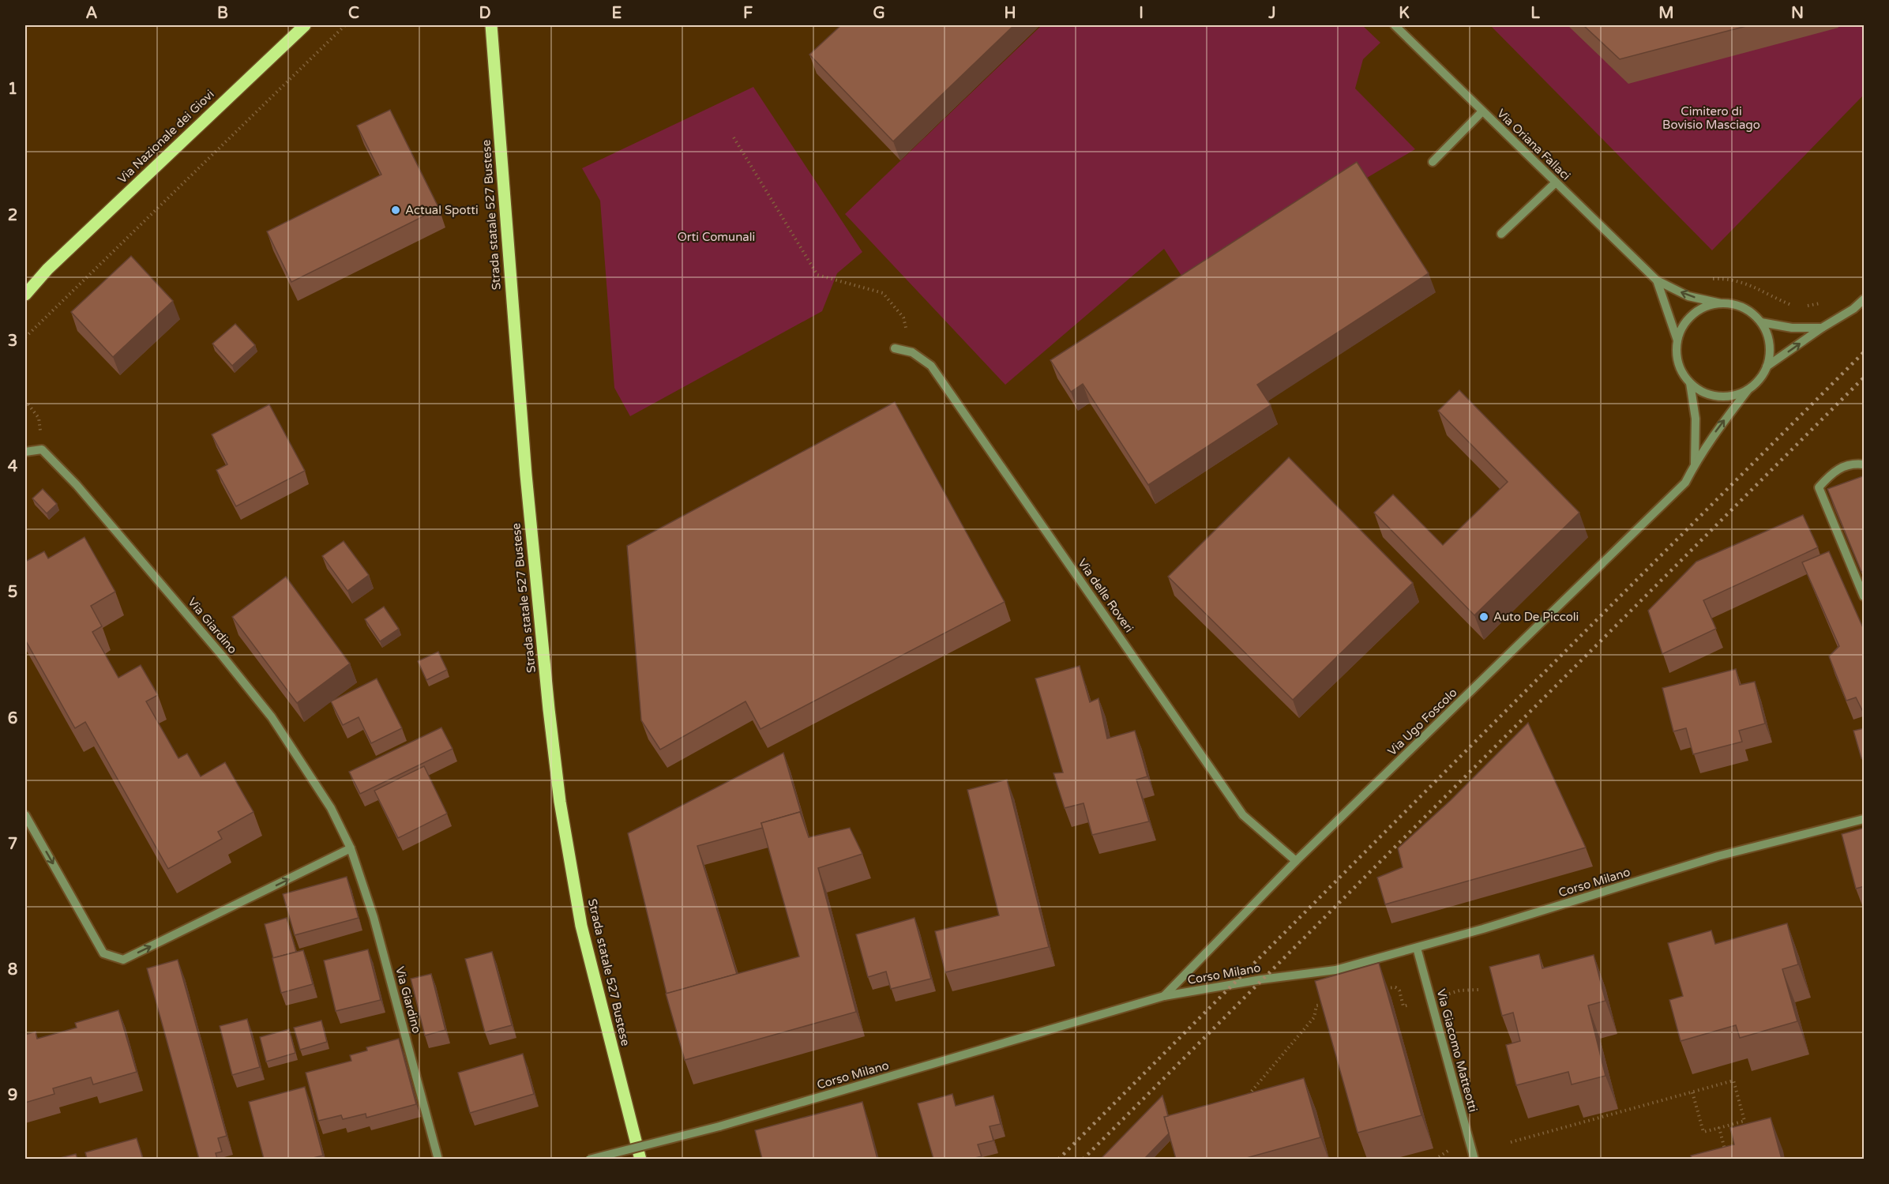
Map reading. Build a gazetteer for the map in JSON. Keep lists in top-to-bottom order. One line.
{"streets":{"main road":["Via Nazionale dei Giovi","Strada statale 527 Bustese"],"street":["Via Oriana Fallaci","Via delle Roveri","Via Giardino","Via Ugo Foscolo","Corso Milano","Via Giacomo Matteotti"]},"crossings":[["Via Oriana Fallaci","Via Ugo Foscolo"],["Via delle Roveri","Via Ugo Foscolo"],["Via Ugo Foscolo","Corso Milano"],["Corso Milano","Via Giacomo Matteotti"]],"parks":["Cimitero di Bovisio Masciago","Orti Comunali"],"places":["Actual Spotti","Auto De Piccoli"],"grid":{"columns":["A","B","C","D","E","F","G","H","I","J","K","L","M","N"],"rows":["1","2","3","4","5","6","7","8","9"]}}
